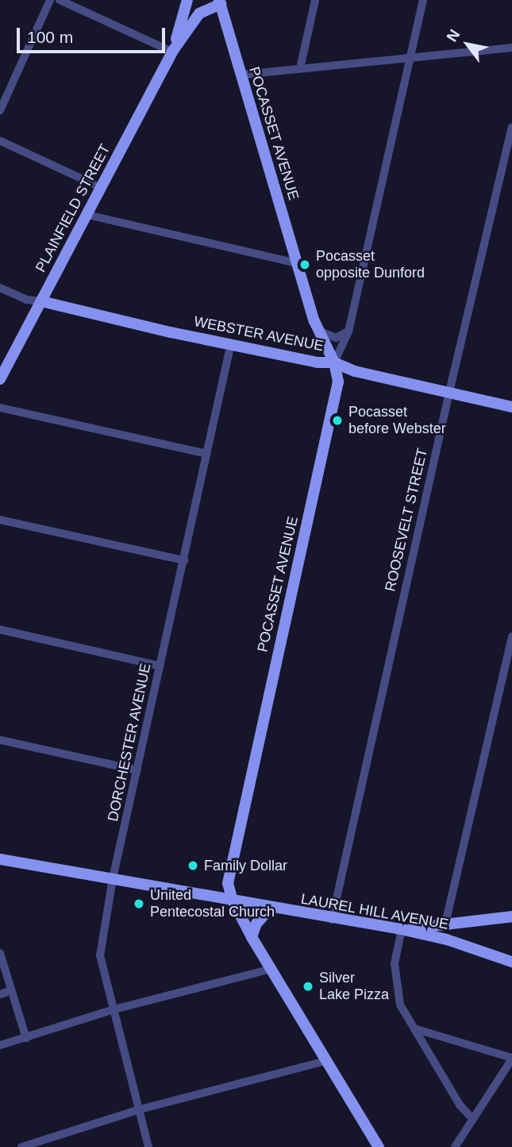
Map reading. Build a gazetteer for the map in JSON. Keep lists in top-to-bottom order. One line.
{"streets":{"main road":["POCASSET AVENUE","PLAINFIELD STREET","WEBSTER AVENUE","LAUREL HILL AVENUE"],"street":["ROOSEVELT STREET","DORCHESTER AVENUE"]},"crossings":[["POCASSET AVENUE","PLAINFIELD STREET"],["POCASSET AVENUE","WEBSTER AVENUE"],["POCASSET AVENUE","LAUREL HILL AVENUE"],["PLAINFIELD STREET","WEBSTER AVENUE"],["WEBSTER AVENUE","ROOSEVELT STREET"],["WEBSTER AVENUE","DORCHESTER AVENUE"],["ROOSEVELT STREET","LAUREL HILL AVENUE"],["DORCHESTER AVENUE","LAUREL HILL AVENUE"]],"places":["Pocasset opposite Dunford","Pocasset before Webster","Family Dollar","United Pentecostal Church","Silver Lake Pizza"],"scale_bar":"100 m","north":"top left"}
